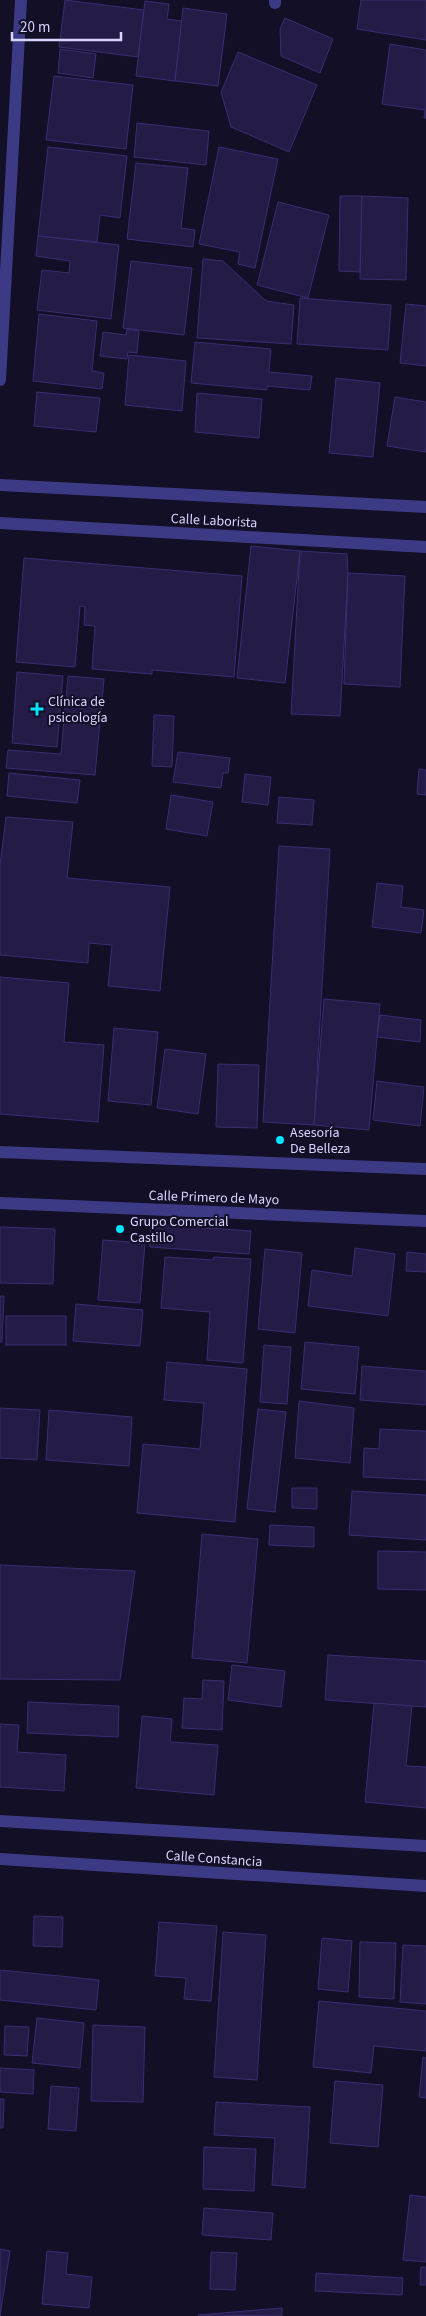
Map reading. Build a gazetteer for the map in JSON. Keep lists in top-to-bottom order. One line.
{"streets":{"street":["Calle Laborista","Calle Primero de Mayo","Calle Constancia"]},"places":{"health":["Clínica de psicología"],"other":["Asesoría De Belleza","Grupo Comercial Castillo"]},"scale_bar":"20 m"}
